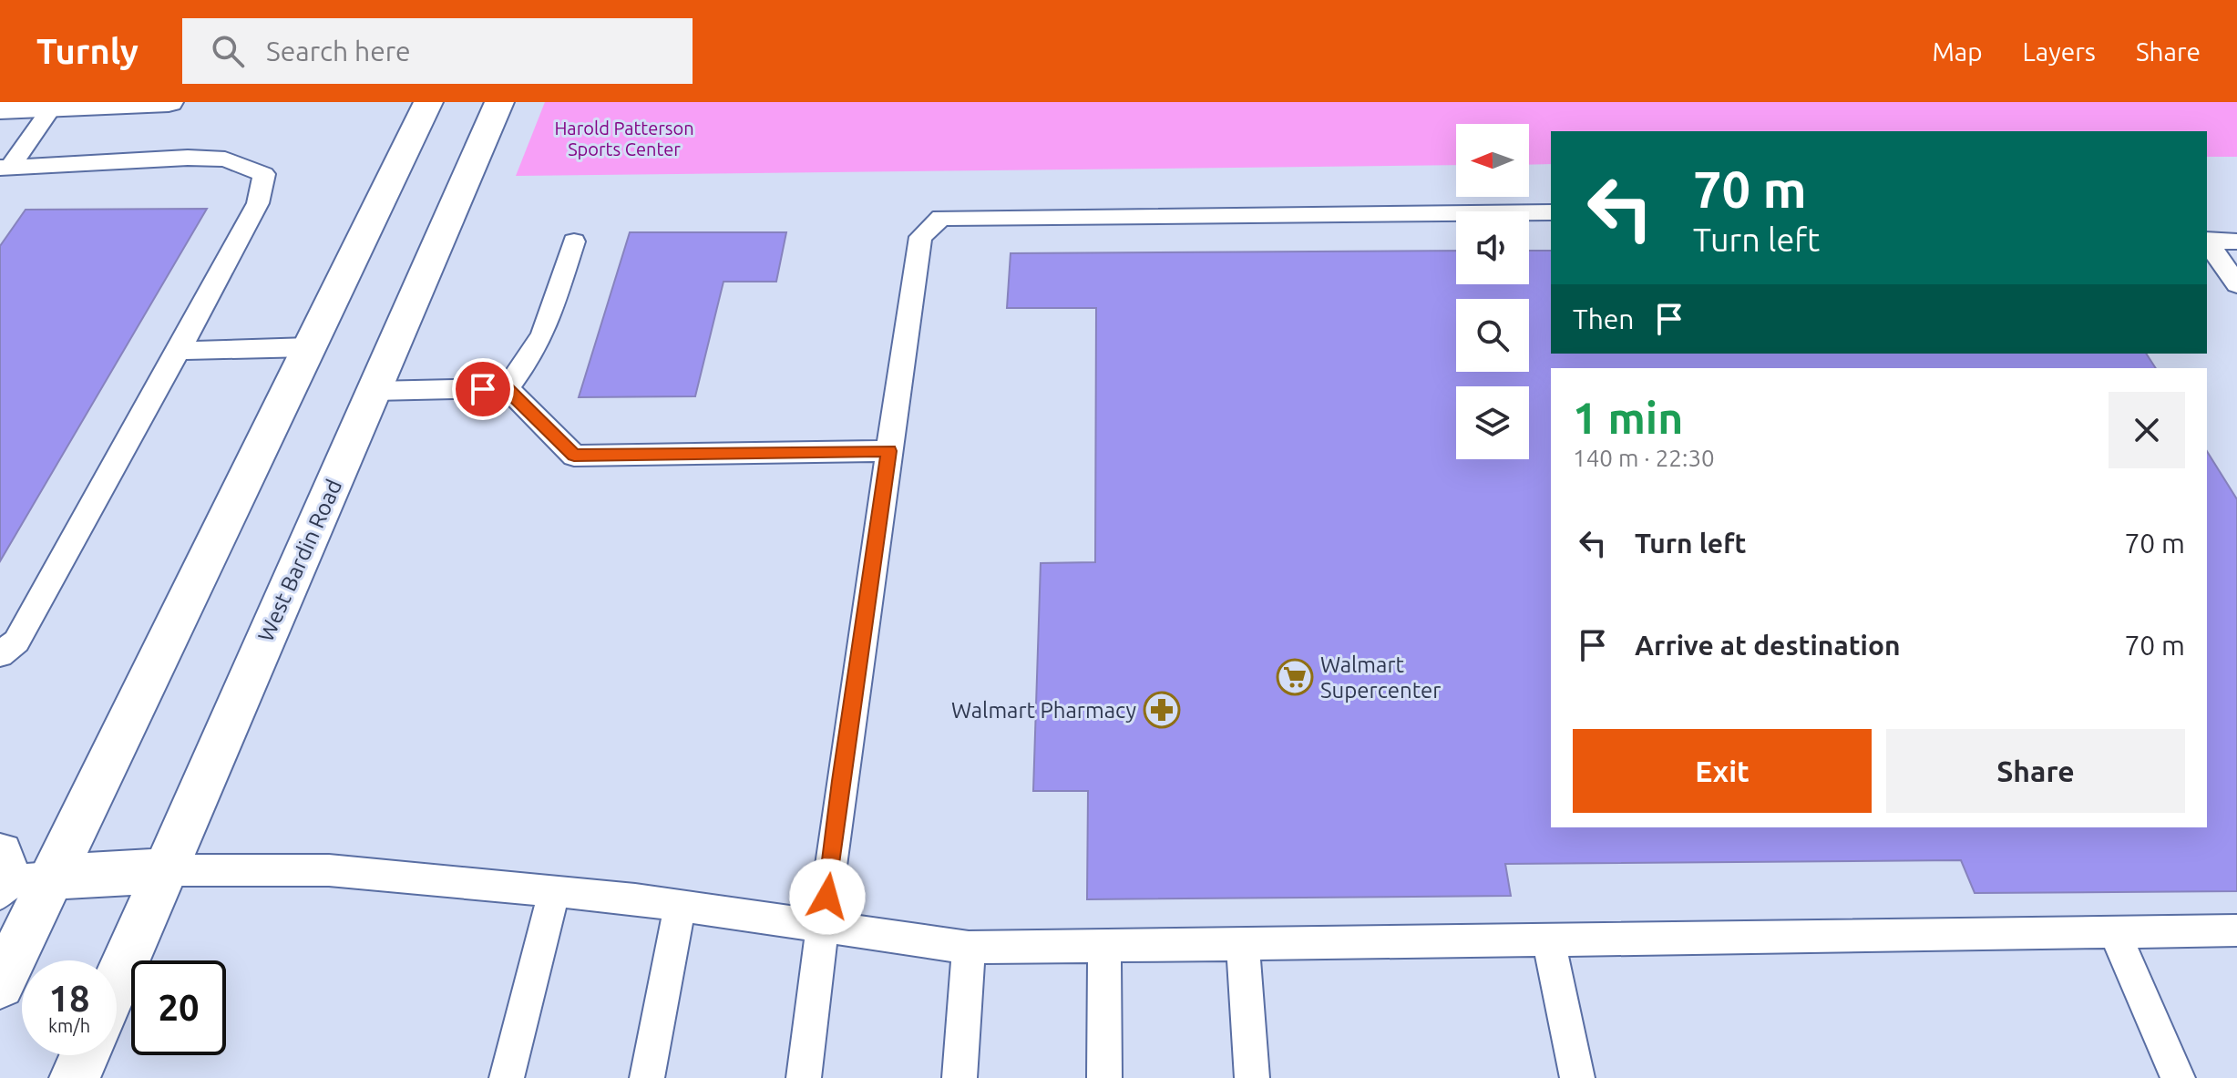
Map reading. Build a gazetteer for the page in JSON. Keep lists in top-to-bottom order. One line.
{"streets":{"main road":["West Bardin Road"]},"parks":["Harold Patterson Sports Center"],"places":{"supermarket":["Walmart Supercenter"],"pharmacy":["Walmart Pharmacy"]},"north":"left","page":{"header":"Turnly","search":"Search here","nav":["Map","Layers","Share"],"turn":["70 m","Turn left"],"then":"Then","heading":["1 min","140 m · 22:30"],"list":[{"name":"Turn left","value":"70 m"},{"name":"Arrive at destination","value":"70 m"}],"buttons":["Exit","Share"],"speed":"18 km/h","limit":"20"}}
